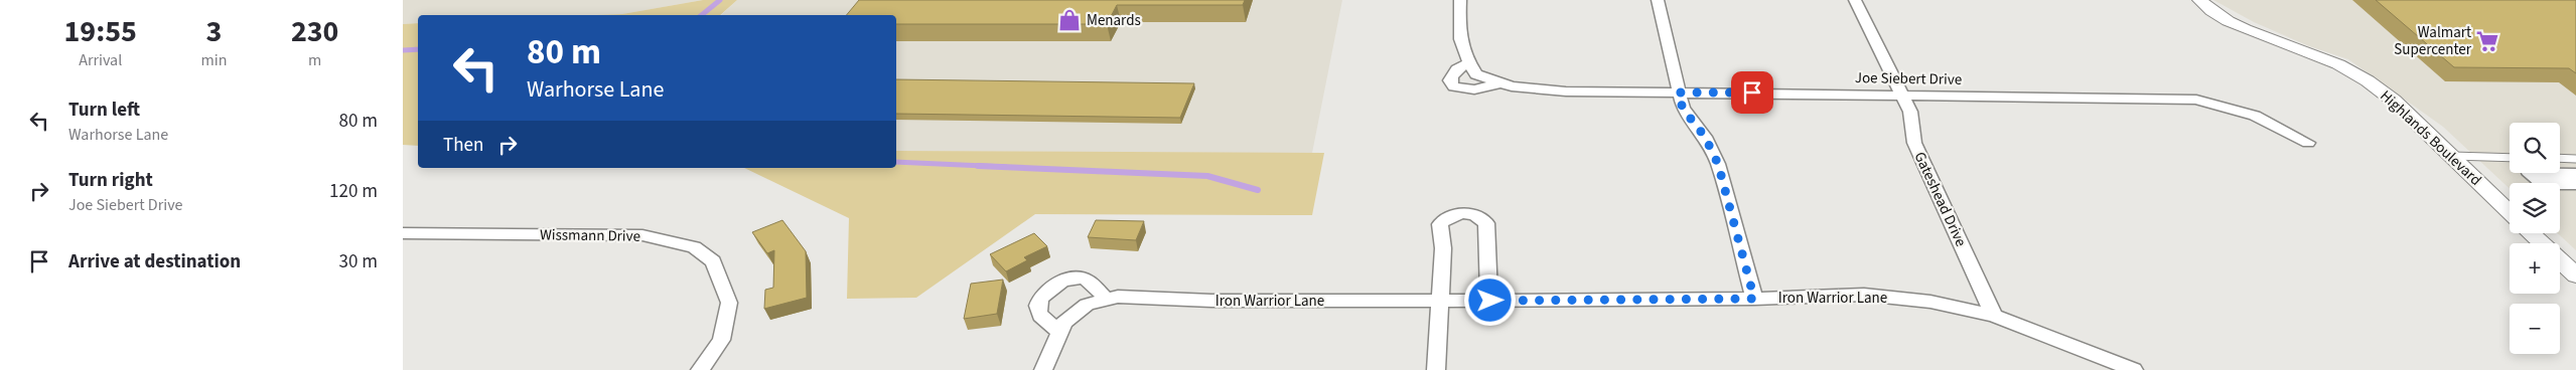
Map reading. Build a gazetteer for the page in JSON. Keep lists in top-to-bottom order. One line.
{"streets":{"street":["Joe Siebert Drive","Highlands Boulevard","Gateshead Drive","Wissmann Drive","Iron Warrior Lane"]},"crossings":[["Joe Siebert Drive","Gateshead Drive"],["Gateshead Drive","Iron Warrior Lane"]],"places":{"shop":["Menards"],"supermarket":["Walmart Supercenter"]},"page":{"eta":["19:55","Arrival","3","min","230","m"],"turn":["80 m","Warhorse Lane"],"list":[{"name":"Turn left","note":"Warhorse Lane","value":"80 m"},{"name":"Turn right","note":"Joe Siebert Drive","value":"120 m"},{"name":"Arrive at destination","value":"30 m"}],"then":"Then","map_buttons":["+","−"]}}
